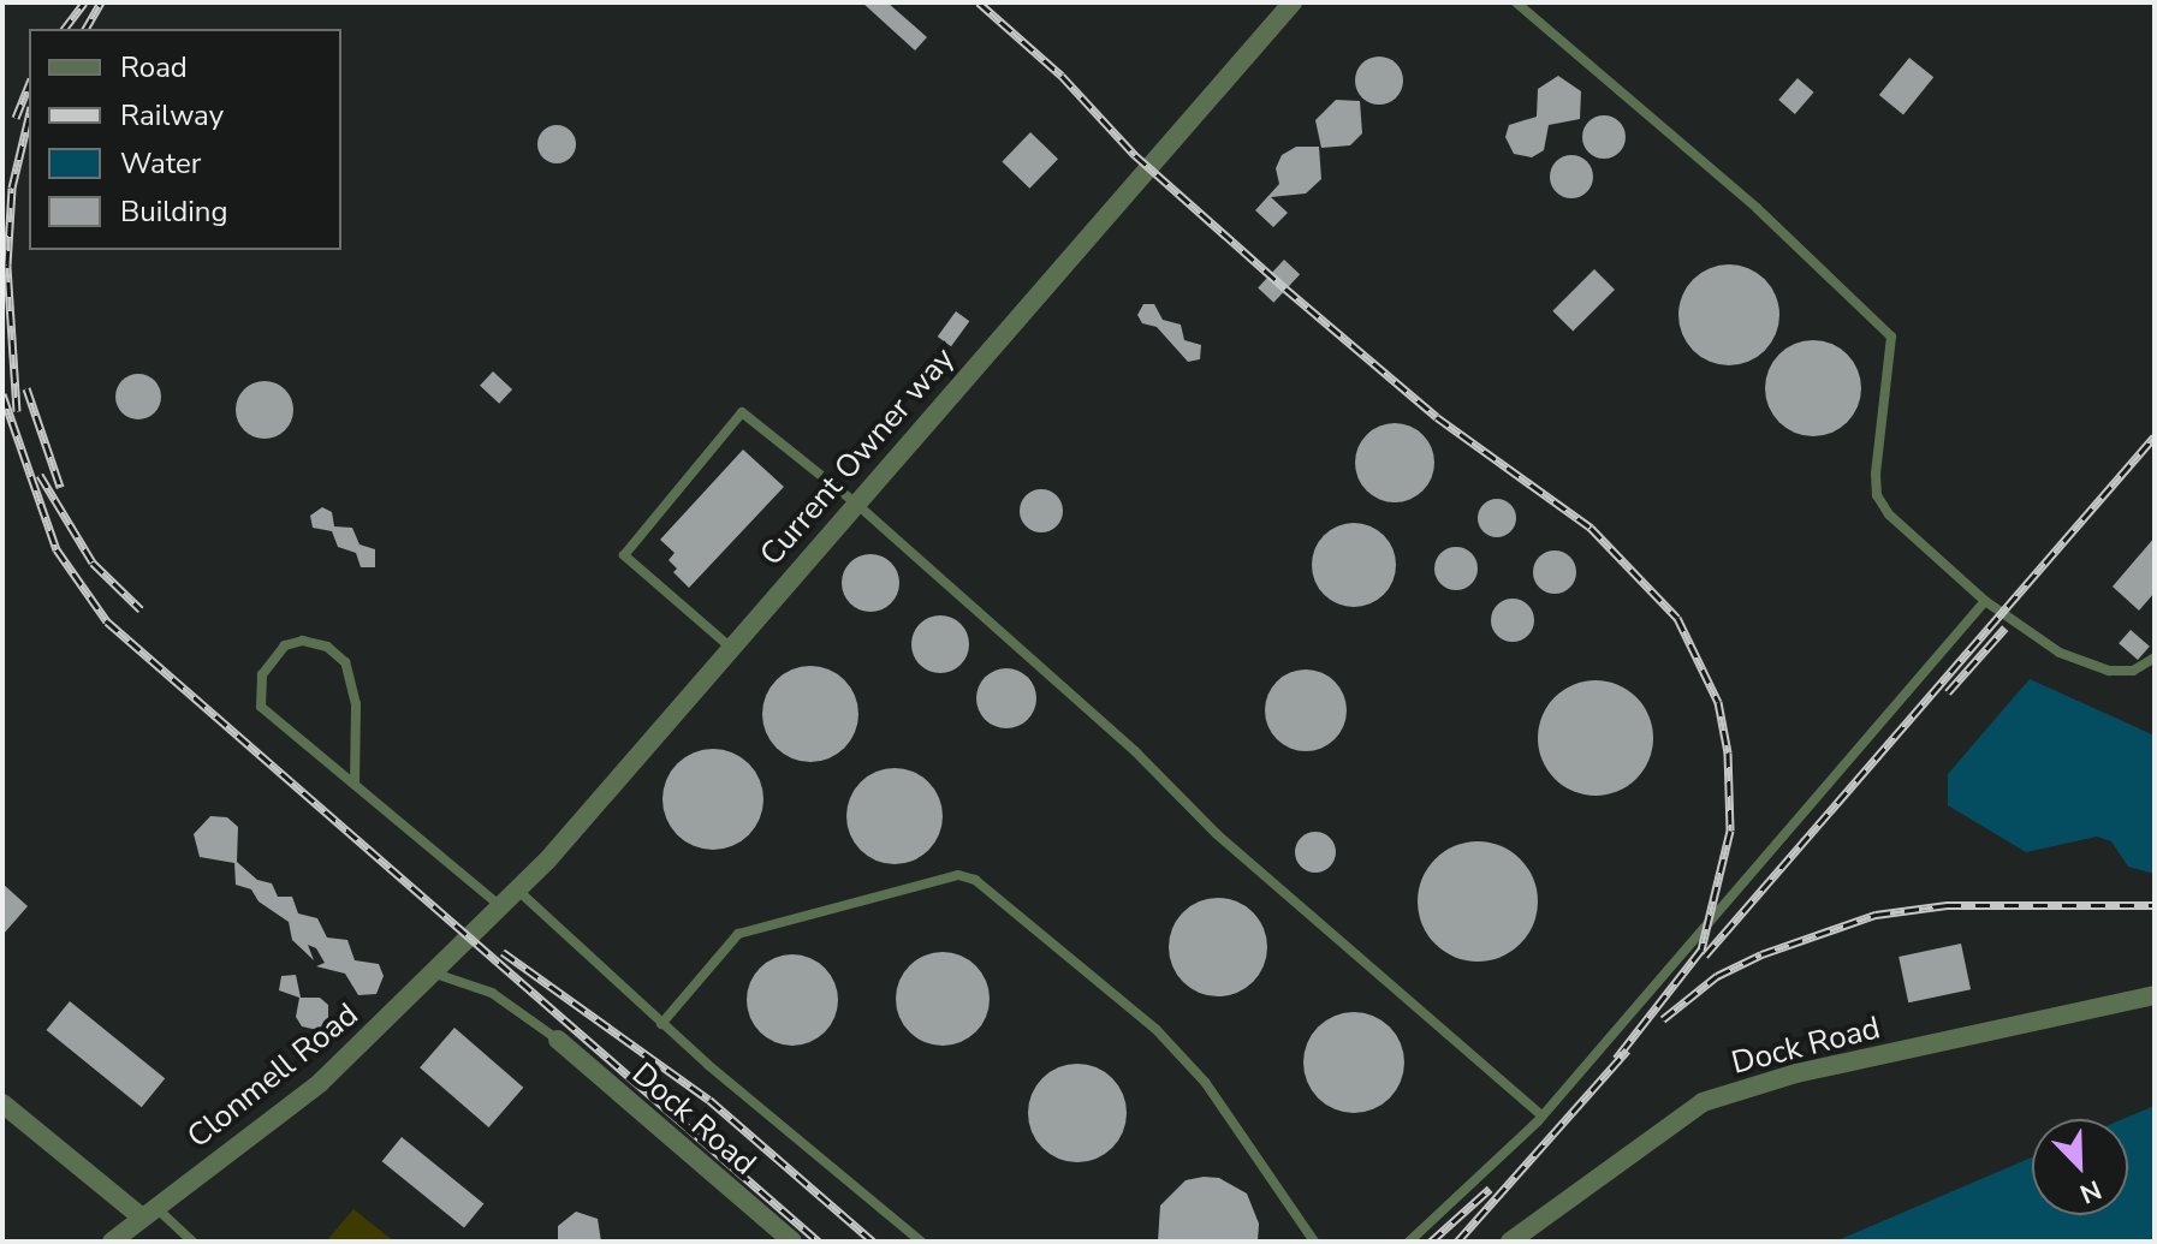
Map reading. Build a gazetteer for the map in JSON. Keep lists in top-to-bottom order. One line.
{"streets":{"street":["Current Owner way","Dock Road","Clonmell Road"]},"crossings":[["Current Owner way","Clonmell Road"]],"legend":["Road","Railway","Water","Building"],"north":"bottom right"}
